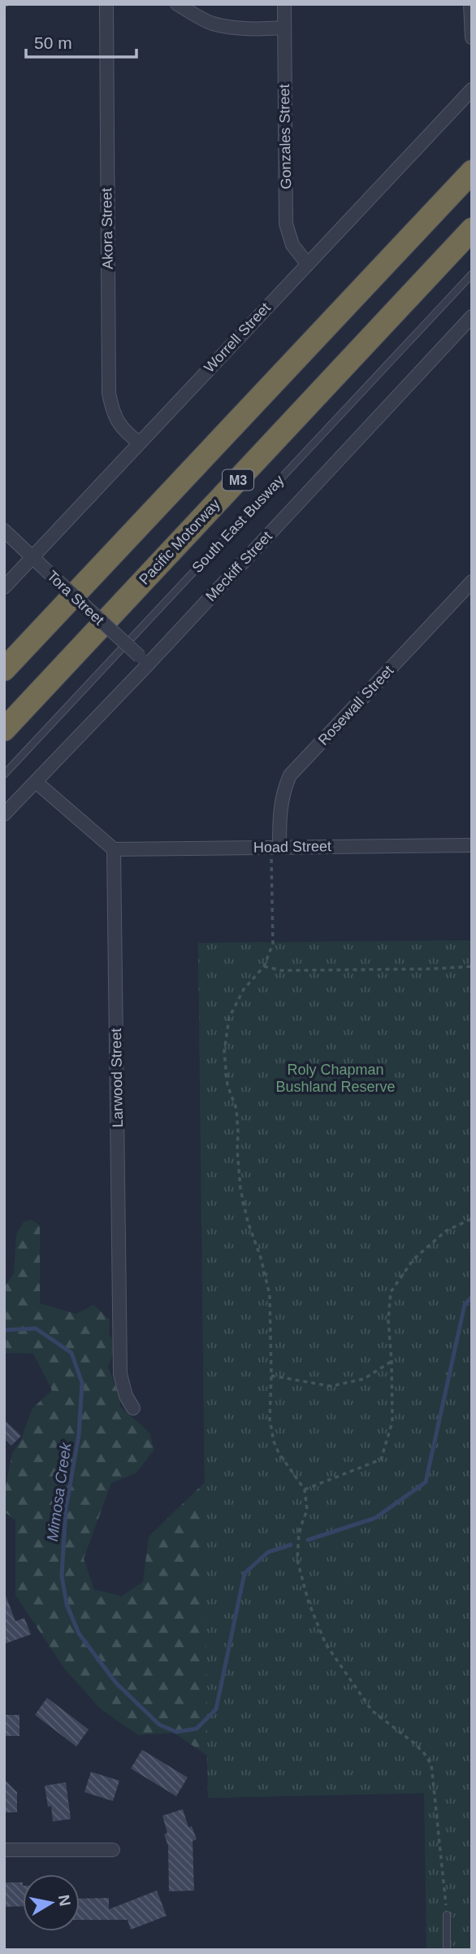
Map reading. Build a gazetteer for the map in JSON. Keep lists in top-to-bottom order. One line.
{"streets":{"highway":["M3","Pacific Motorway"],"street":["Gonzales Street","Akora Street","Worrell Street","Meckiff Street","Tora Street","Rosewall Street","Hoad Street","Larwood Street"],"lane":["South East Busway"]},"crossings":[["Gonzales Street","Worrell Street"],["Akora Street","Worrell Street"],["Worrell Street","Tora Street"],["Meckiff Street","Tora Street"],["Rosewall Street","Hoad Street"],["Hoad Street","Larwood Street"]],"water":["Mimosa Creek"],"parks":["Roly Chapman Bushland Reserve"],"scale_bar":"50 m","north":"right"}
